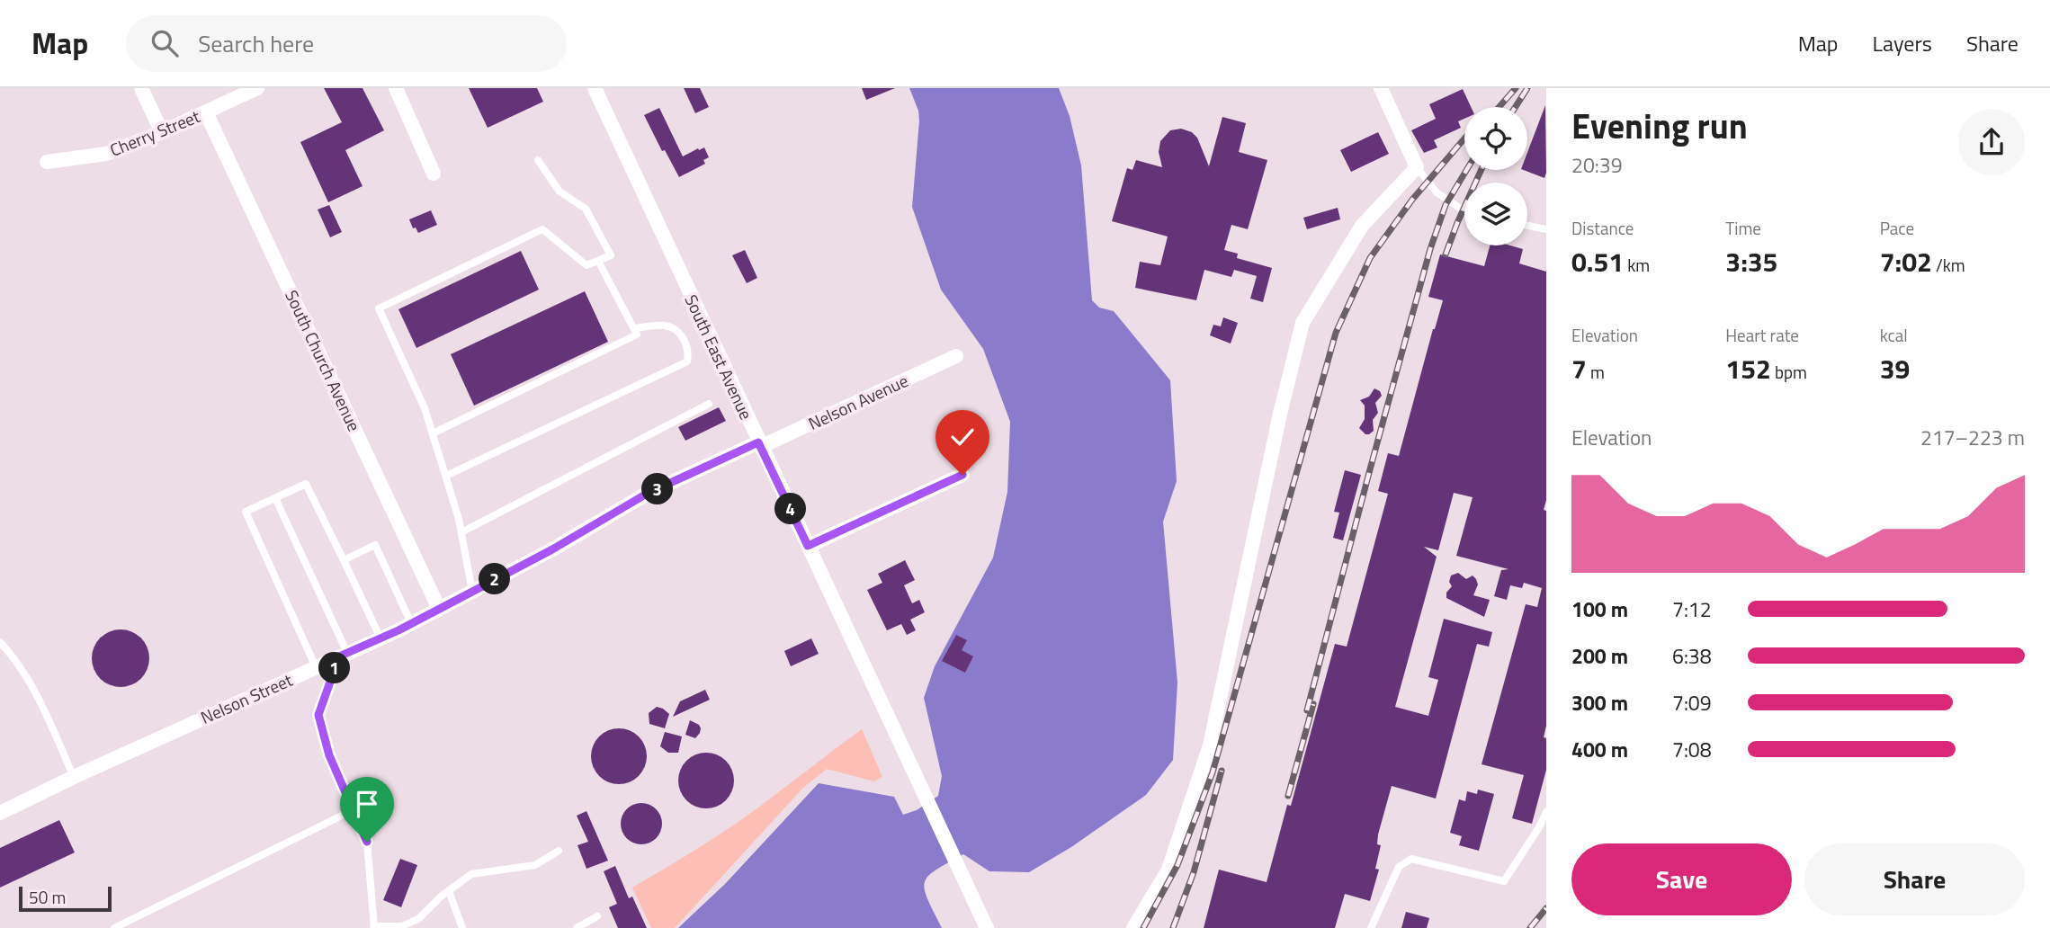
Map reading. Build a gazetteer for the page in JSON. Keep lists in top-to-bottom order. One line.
{"streets":{"street":["Cherry Street","South East Avenue","South Church Avenue","Nelson Avenue","Nelson Street"]},"crossings":[["Cherry Street","South Church Avenue"],["South East Avenue","Nelson Avenue"],["South East Avenue","Nelson Street"],["South Church Avenue","Nelson Street"],["Nelson Avenue","Nelson Street"]],"scale_bar":"50 m","page":{"header":"Map","search":"Search here","nav":["Map","Layers","Share"],"heading":["Evening run","20:39"],"stats":[["Distance","0.51 km"],["Time","3:35"],["Pace","7:02 /km"],["Elevation","7 m"],["Heart rate","152 bpm"],["kcal","39"]],"chart":["Elevation","217–223 m"],"pins":["3","4","2","1"],"list":[{"name":"100 m","note":"7:12"},{"name":"200 m","note":"6:38"},{"name":"300 m","note":"7:09"},{"name":"400 m","note":"7:08"}],"buttons":["Save","Share"],"scale":"50 m"}}
